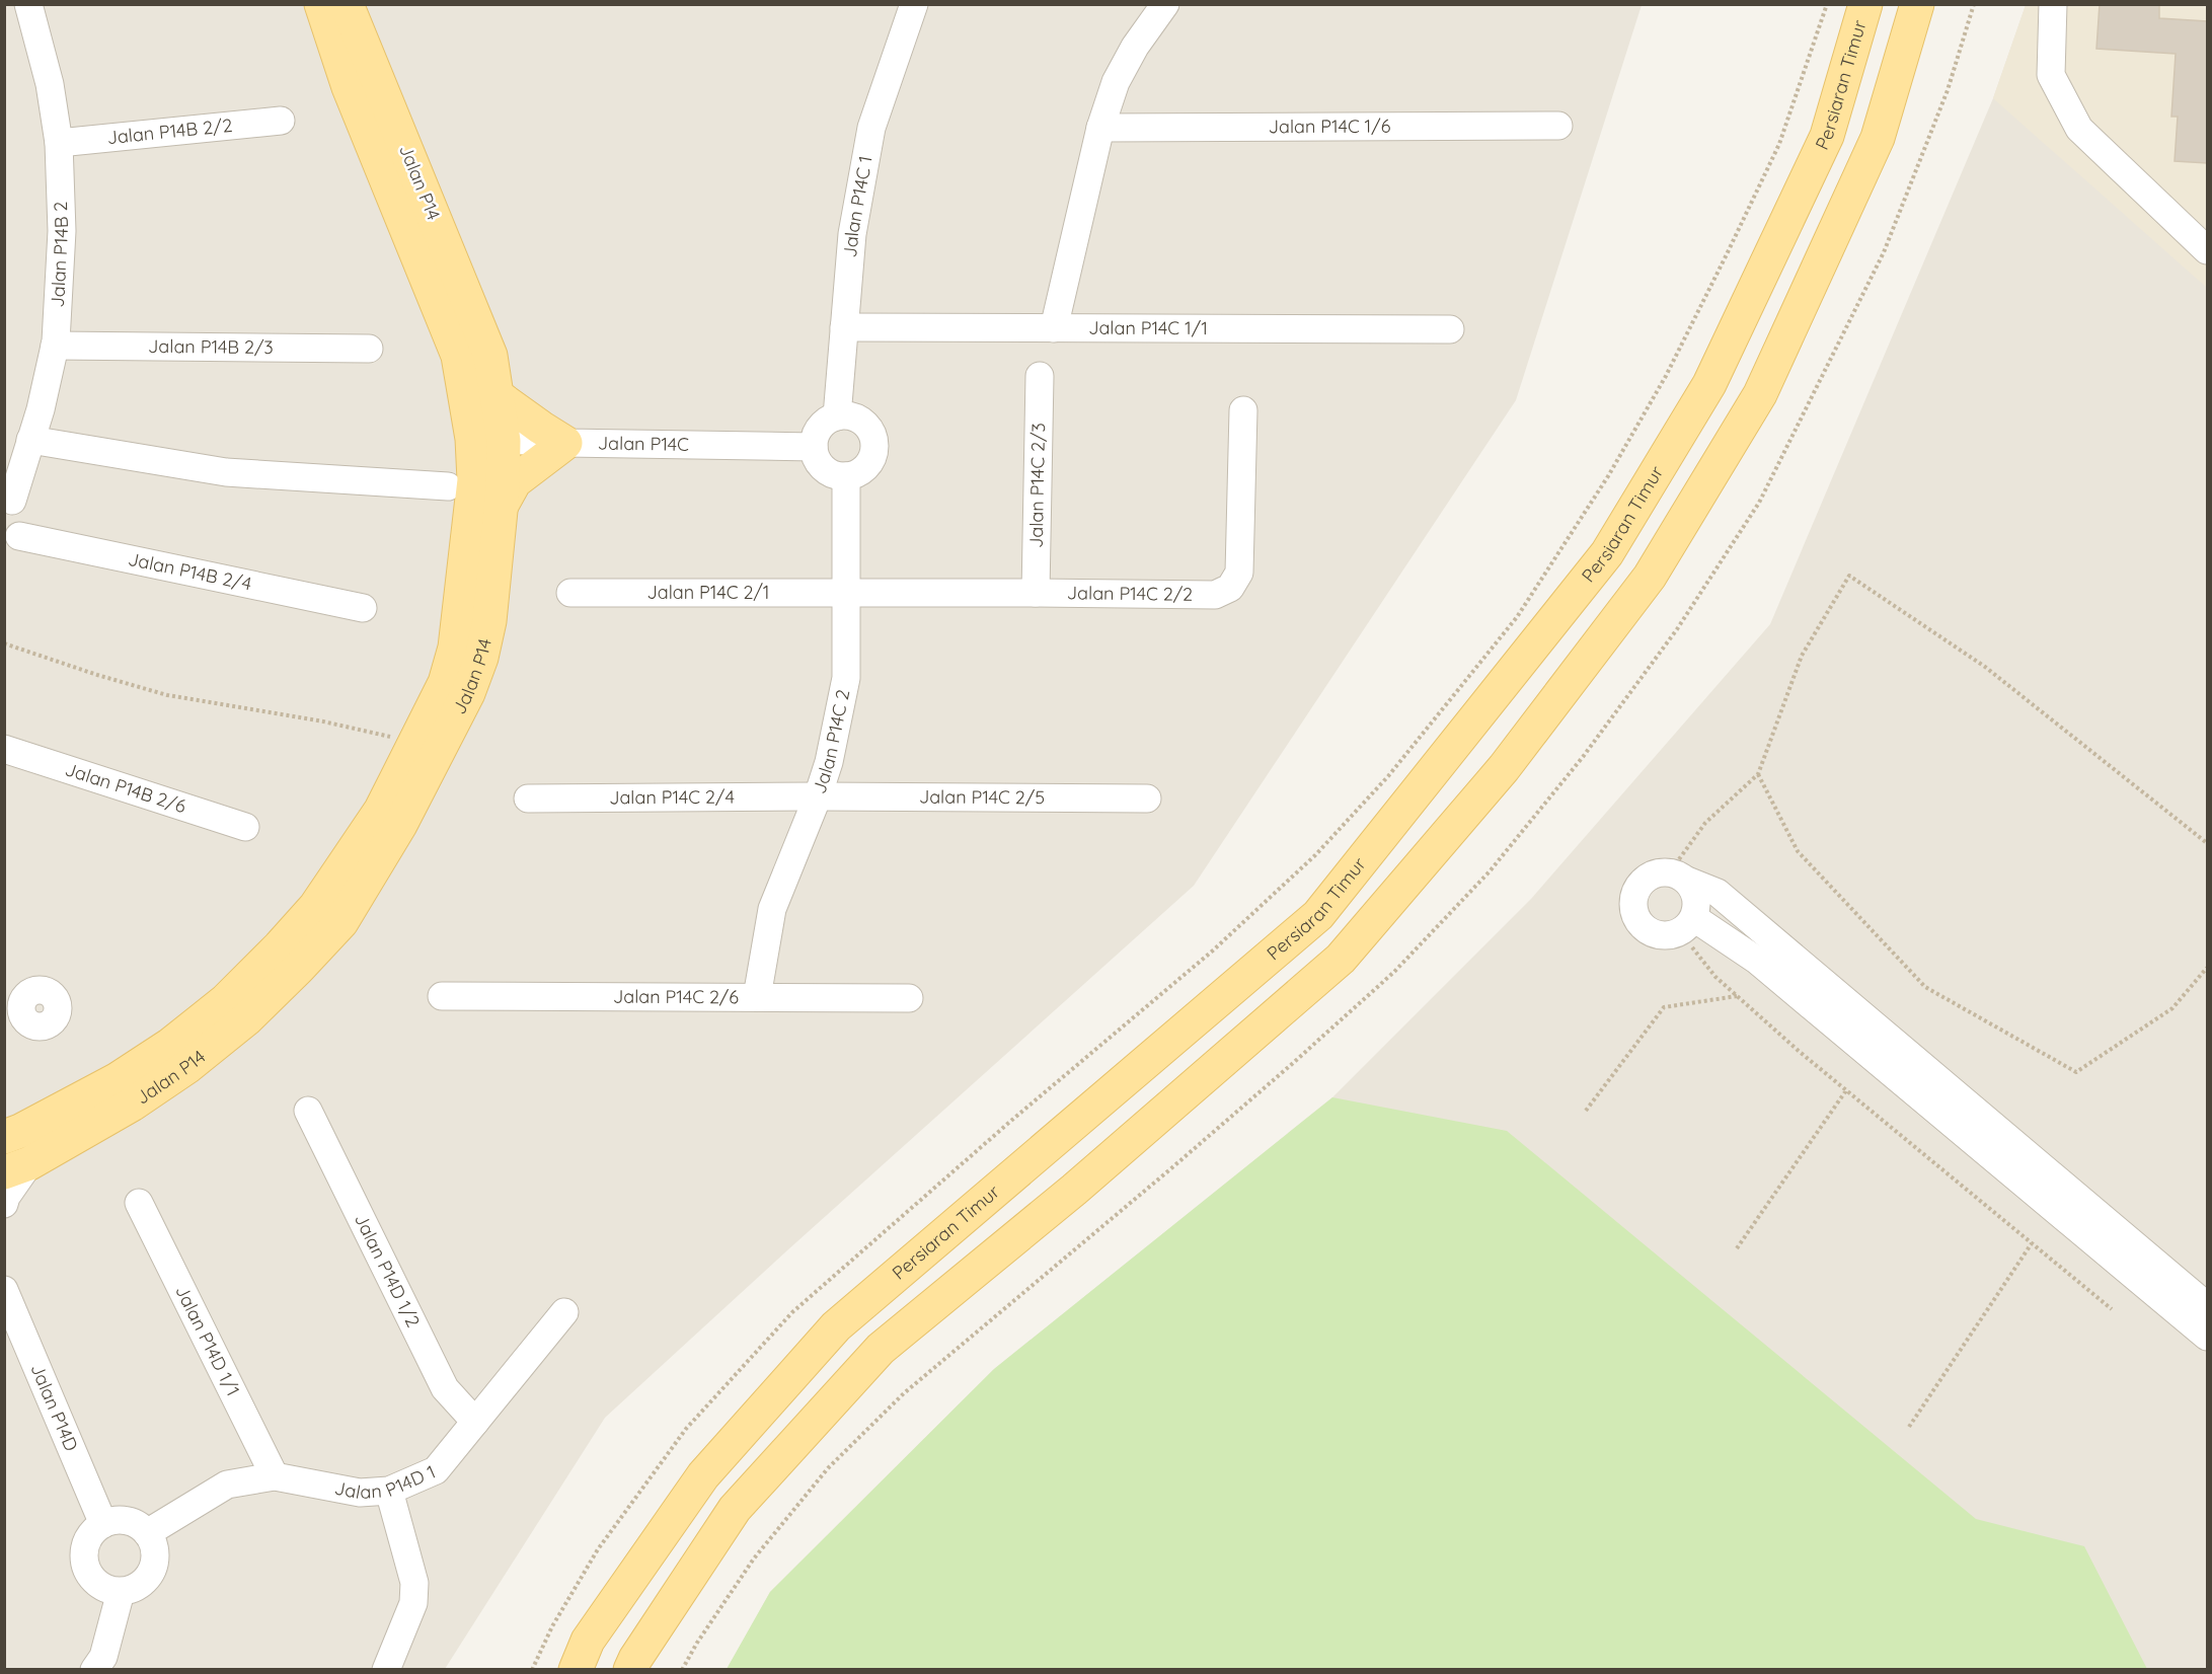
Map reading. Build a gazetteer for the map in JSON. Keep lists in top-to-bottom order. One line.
{"streets":{"main road":["Persiaran Timur","Jalan P14"],"street":["Jalan P14C 1/6","Jalan P14B 2/2","Jalan P14C 1","Jalan P14B 2","Jalan P14C 1/1","Jalan P14B 2/3","Jalan P14C","Jalan P14C 2/3","Jalan P14B 2/4","Jalan P14C 2/1","Jalan P14C 2/2","Jalan P14C 2","Jalan P14B 2/6","Jalan P14C 2/4","Jalan P14C 2/5","Jalan P14C 2/6","Jalan P14D 1/2","Jalan P14D 1/1","Jalan P14D","Jalan P14D 1"]},"crossings":[["Jalan P14B 2/2","Jalan P14B 2"],["Jalan P14","Jalan P14C"],["Jalan P14C 1","Jalan P14C 1/1"],["Jalan P14C 1","Jalan P14C"],["Jalan P14C 1","Jalan P14C 2"],["Jalan P14B 2","Jalan P14B 2/3"],["Jalan P14B 2","Jalan P14B 2/4"],["Jalan P14C","Jalan P14C 2"],["Jalan P14C 2/3","Jalan P14C 2/2"],["Jalan P14C 2/1","Jalan P14C 2/2"],["Jalan P14C 2/1","Jalan P14C 2"],["Jalan P14C 2/2","Jalan P14C 2"],["Jalan P14C 2","Jalan P14C 2/4"],["Jalan P14C 2","Jalan P14C 2/5"],["Jalan P14C 2","Jalan P14C 2/6"],["Jalan P14C 2/4","Jalan P14C 2/5"],["Jalan P14D 1/2","Jalan P14D 1"],["Jalan P14D 1/1","Jalan P14D 1"],["Jalan P14D","Jalan P14D 1"]]}
